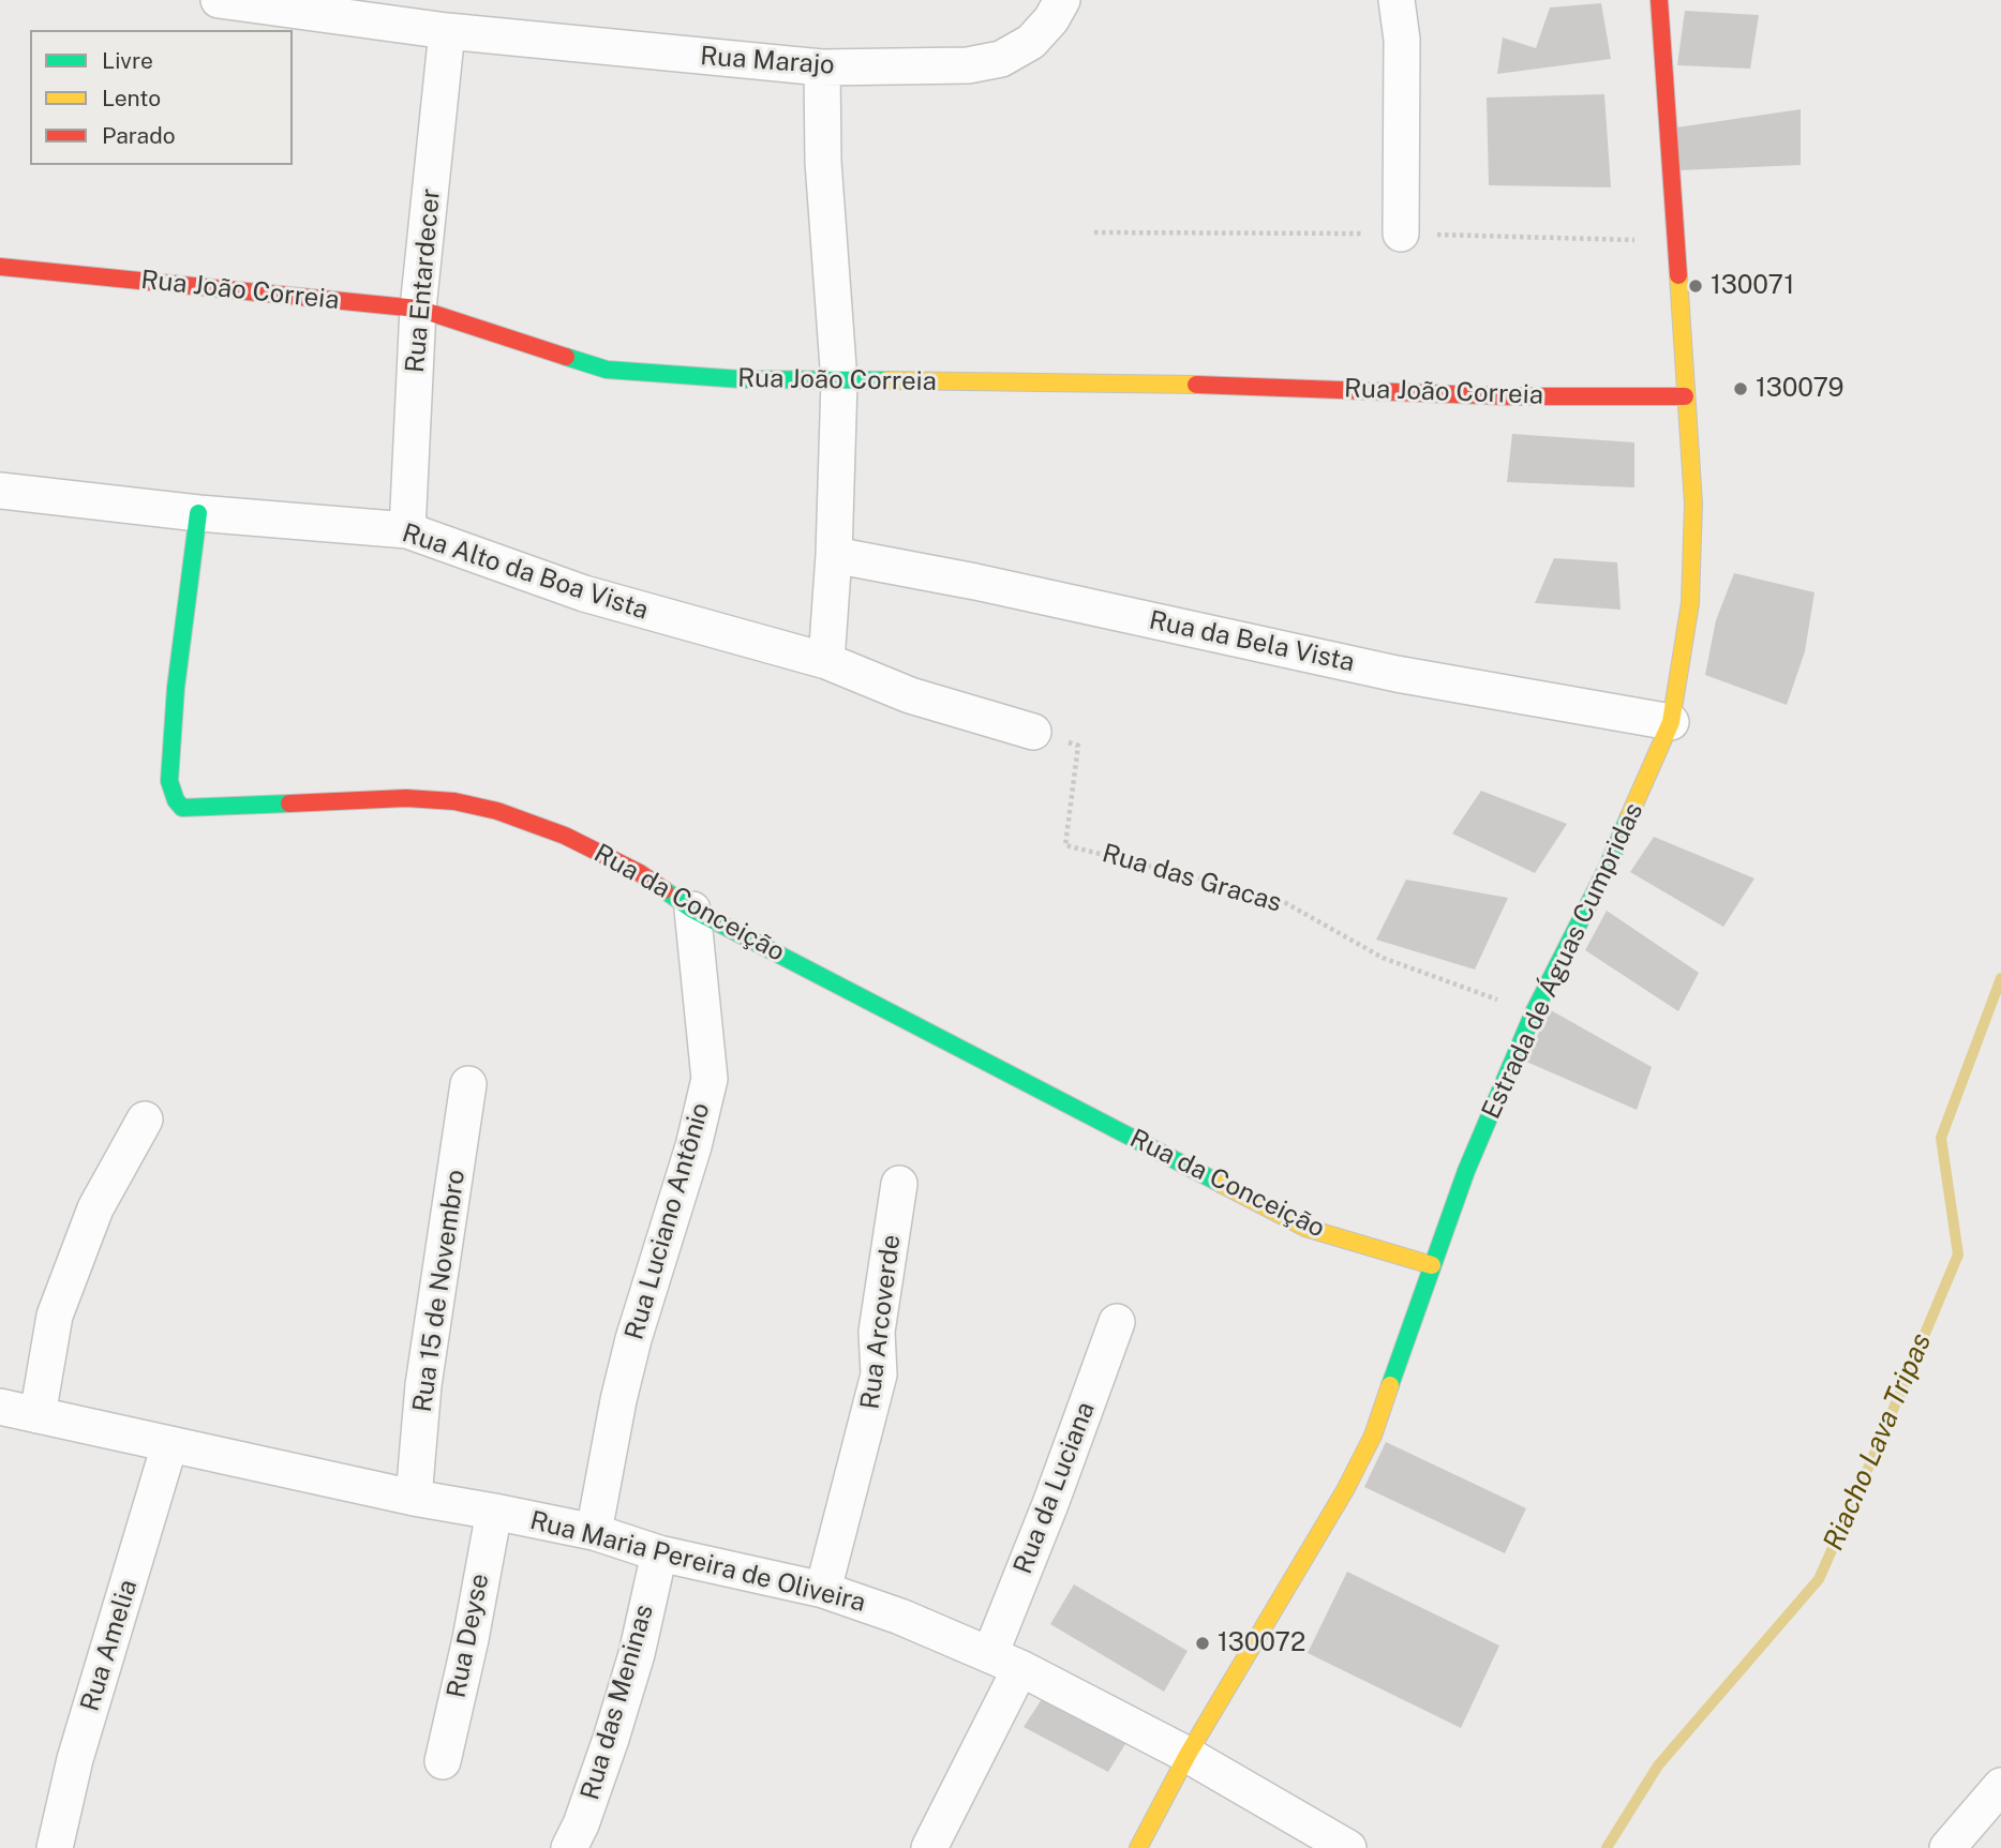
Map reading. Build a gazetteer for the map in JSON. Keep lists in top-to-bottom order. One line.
{"streets":{"street":["Rua Marajo","Rua Entardecer","Rua João Correia","Rua Alto da Boa Vista","Rua da Bela Vista","Rua da Conceição","Estrada de Águas Cumpridas","Rua Luciano Antônio","Rua 15 de Novembro","Rua Arcoverde","Rua da Luciana","Rua Maria Pereira de Oliveira","Rua Deyse","Rua Amelia","Rua das Meninas"],"path":["Rua das Gracas"]},"crossings":[["Rua Marajo","Rua Entardecer"],["Rua Entardecer","Rua João Correia"],["Rua Entardecer","Rua Alto da Boa Vista"],["Rua João Correia","Estrada de Águas Cumpridas"],["Rua Alto da Boa Vista","Rua das Gracas"],["Rua Alto da Boa Vista","Rua da Conceição"],["Rua da Bela Vista","Estrada de Águas Cumpridas"],["Rua das Gracas","Estrada de Águas Cumpridas"],["Rua da Conceição","Estrada de Águas Cumpridas"],["Rua da Conceição","Rua Luciano Antônio"],["Estrada de Águas Cumpridas","Rua Maria Pereira de Oliveira"],["Rua Luciano Antônio","Rua Maria Pereira de Oliveira"],["Rua 15 de Novembro","Rua Maria Pereira de Oliveira"],["Rua Arcoverde","Rua Maria Pereira de Oliveira"],["Rua da Luciana","Rua Maria Pereira de Oliveira"],["Rua Maria Pereira de Oliveira","Rua Deyse"],["Rua Maria Pereira de Oliveira","Rua Amelia"],["Rua Maria Pereira de Oliveira","Rua das Meninas"]],"water":["Riacho Lava Tripas"],"places":["130071","130079","130072"],"legend":["Livre","Lento","Parado"]}
